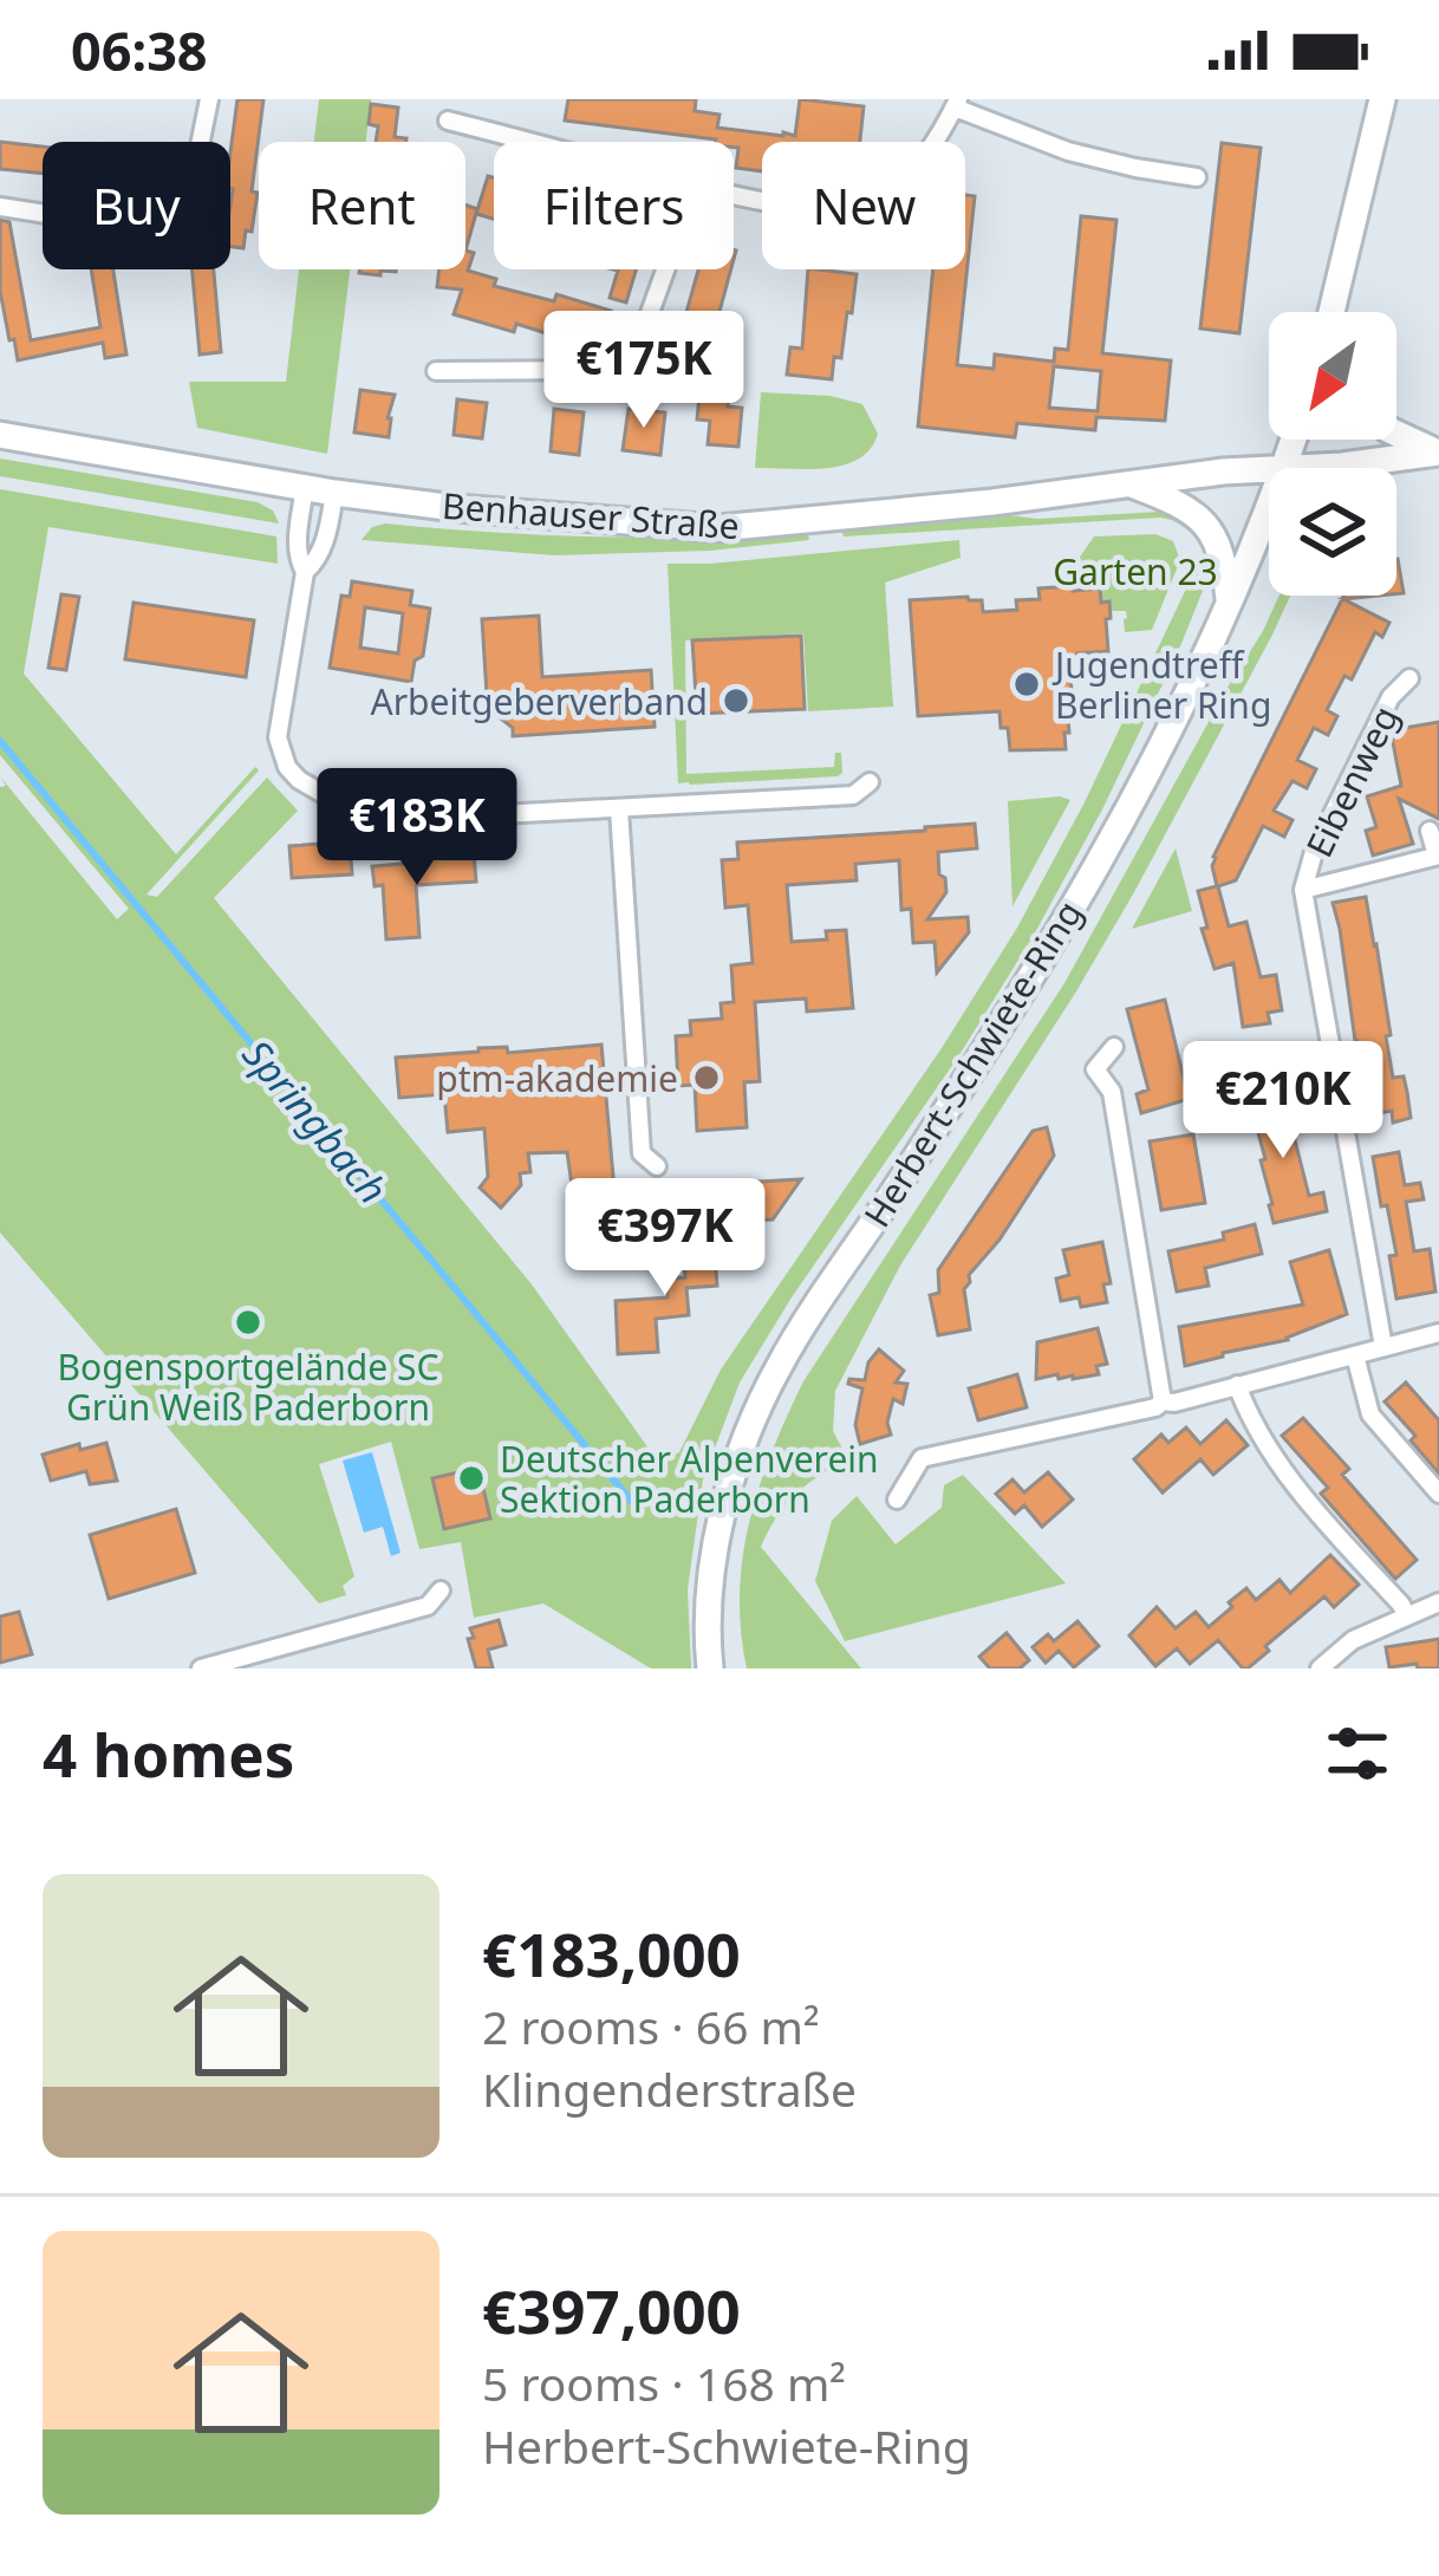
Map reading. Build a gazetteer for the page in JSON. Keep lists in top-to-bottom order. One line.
{"streets":{"main road":["Benhauser Straße","Herbert-Schwiete-Ring"],"street":["Eibenweg"]},"crossings":[["Benhauser Straße","Herbert-Schwiete-Ring"]],"water":["Springbach"],"parks":["Garten 23"],"places":["Jugendtreff Berliner Ring","Arbeitgeberverband","ptm-akademie","Bogensportgelände SC Grün Weiß Paderborn","Deutscher Alpenverein Sektion Paderborn"],"north":"bottom left","page":{"status":"06:38","chip":["Buy","Rent","Filters","New"],"price":["€175K","€183K","€210K","€397K"],"heading":"4 homes","list":[{"name":"€183,000","note":"2 rooms · 66 m² · Klingenderstraße"},{"name":"€397,000","note":"5 rooms · 168 m² · Herbert-Schwiete-Ring"}]}}
